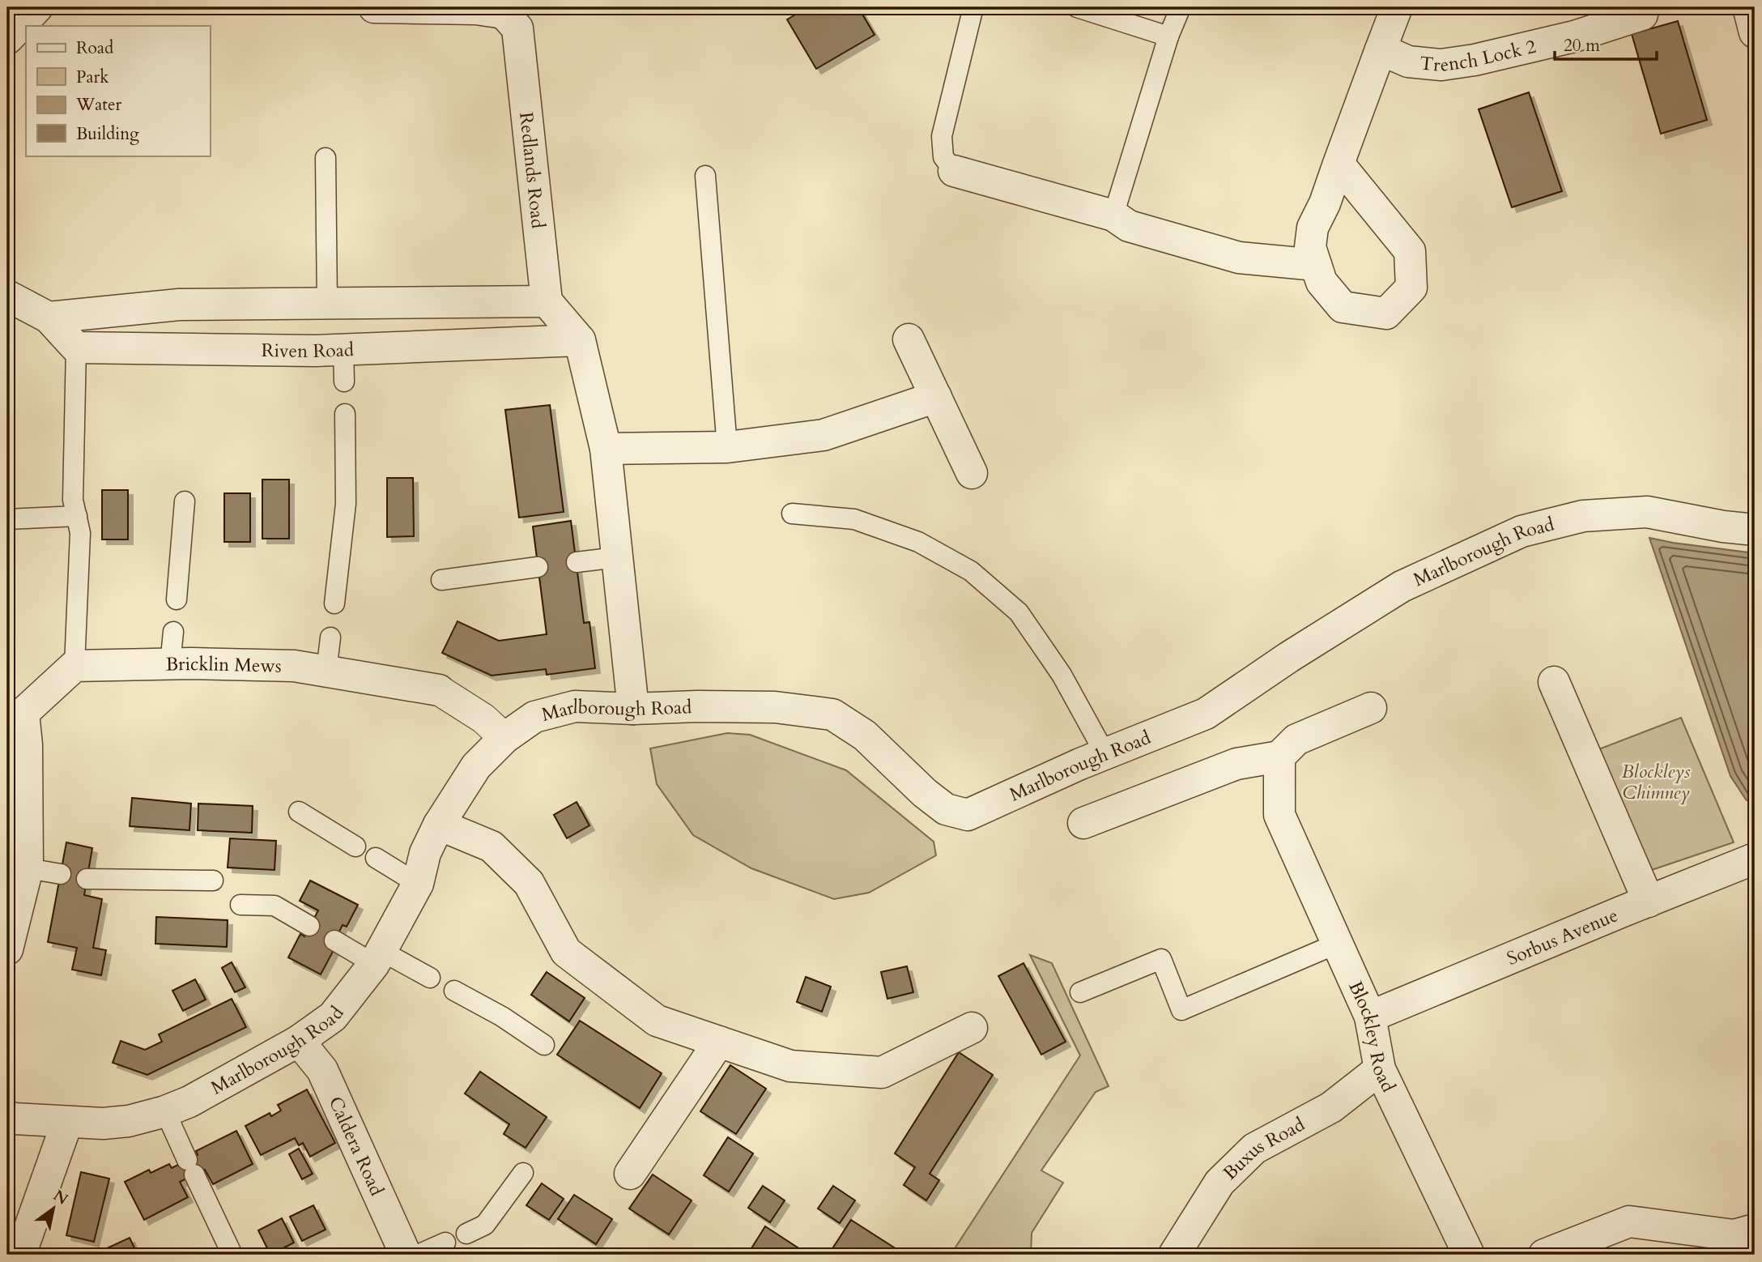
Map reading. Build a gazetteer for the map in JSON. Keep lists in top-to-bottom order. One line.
{"streets":{"street":["Trench Lock 2","Redlands Road","Riven Road","Marlborough Road","Bricklin Mews","Sorbus Avenue","Blockley Road","Caldera Road","Buxus Road"]},"crossings":[["Marlborough Road","Caldera Road"],["Sorbus Avenue","Blockley Road"],["Blockley Road","Buxus Road"]],"parks":["Blockleys Chimney"],"legend":["Road","Park","Water","Building"],"scale_bar":"20 m","north":"top right"}
